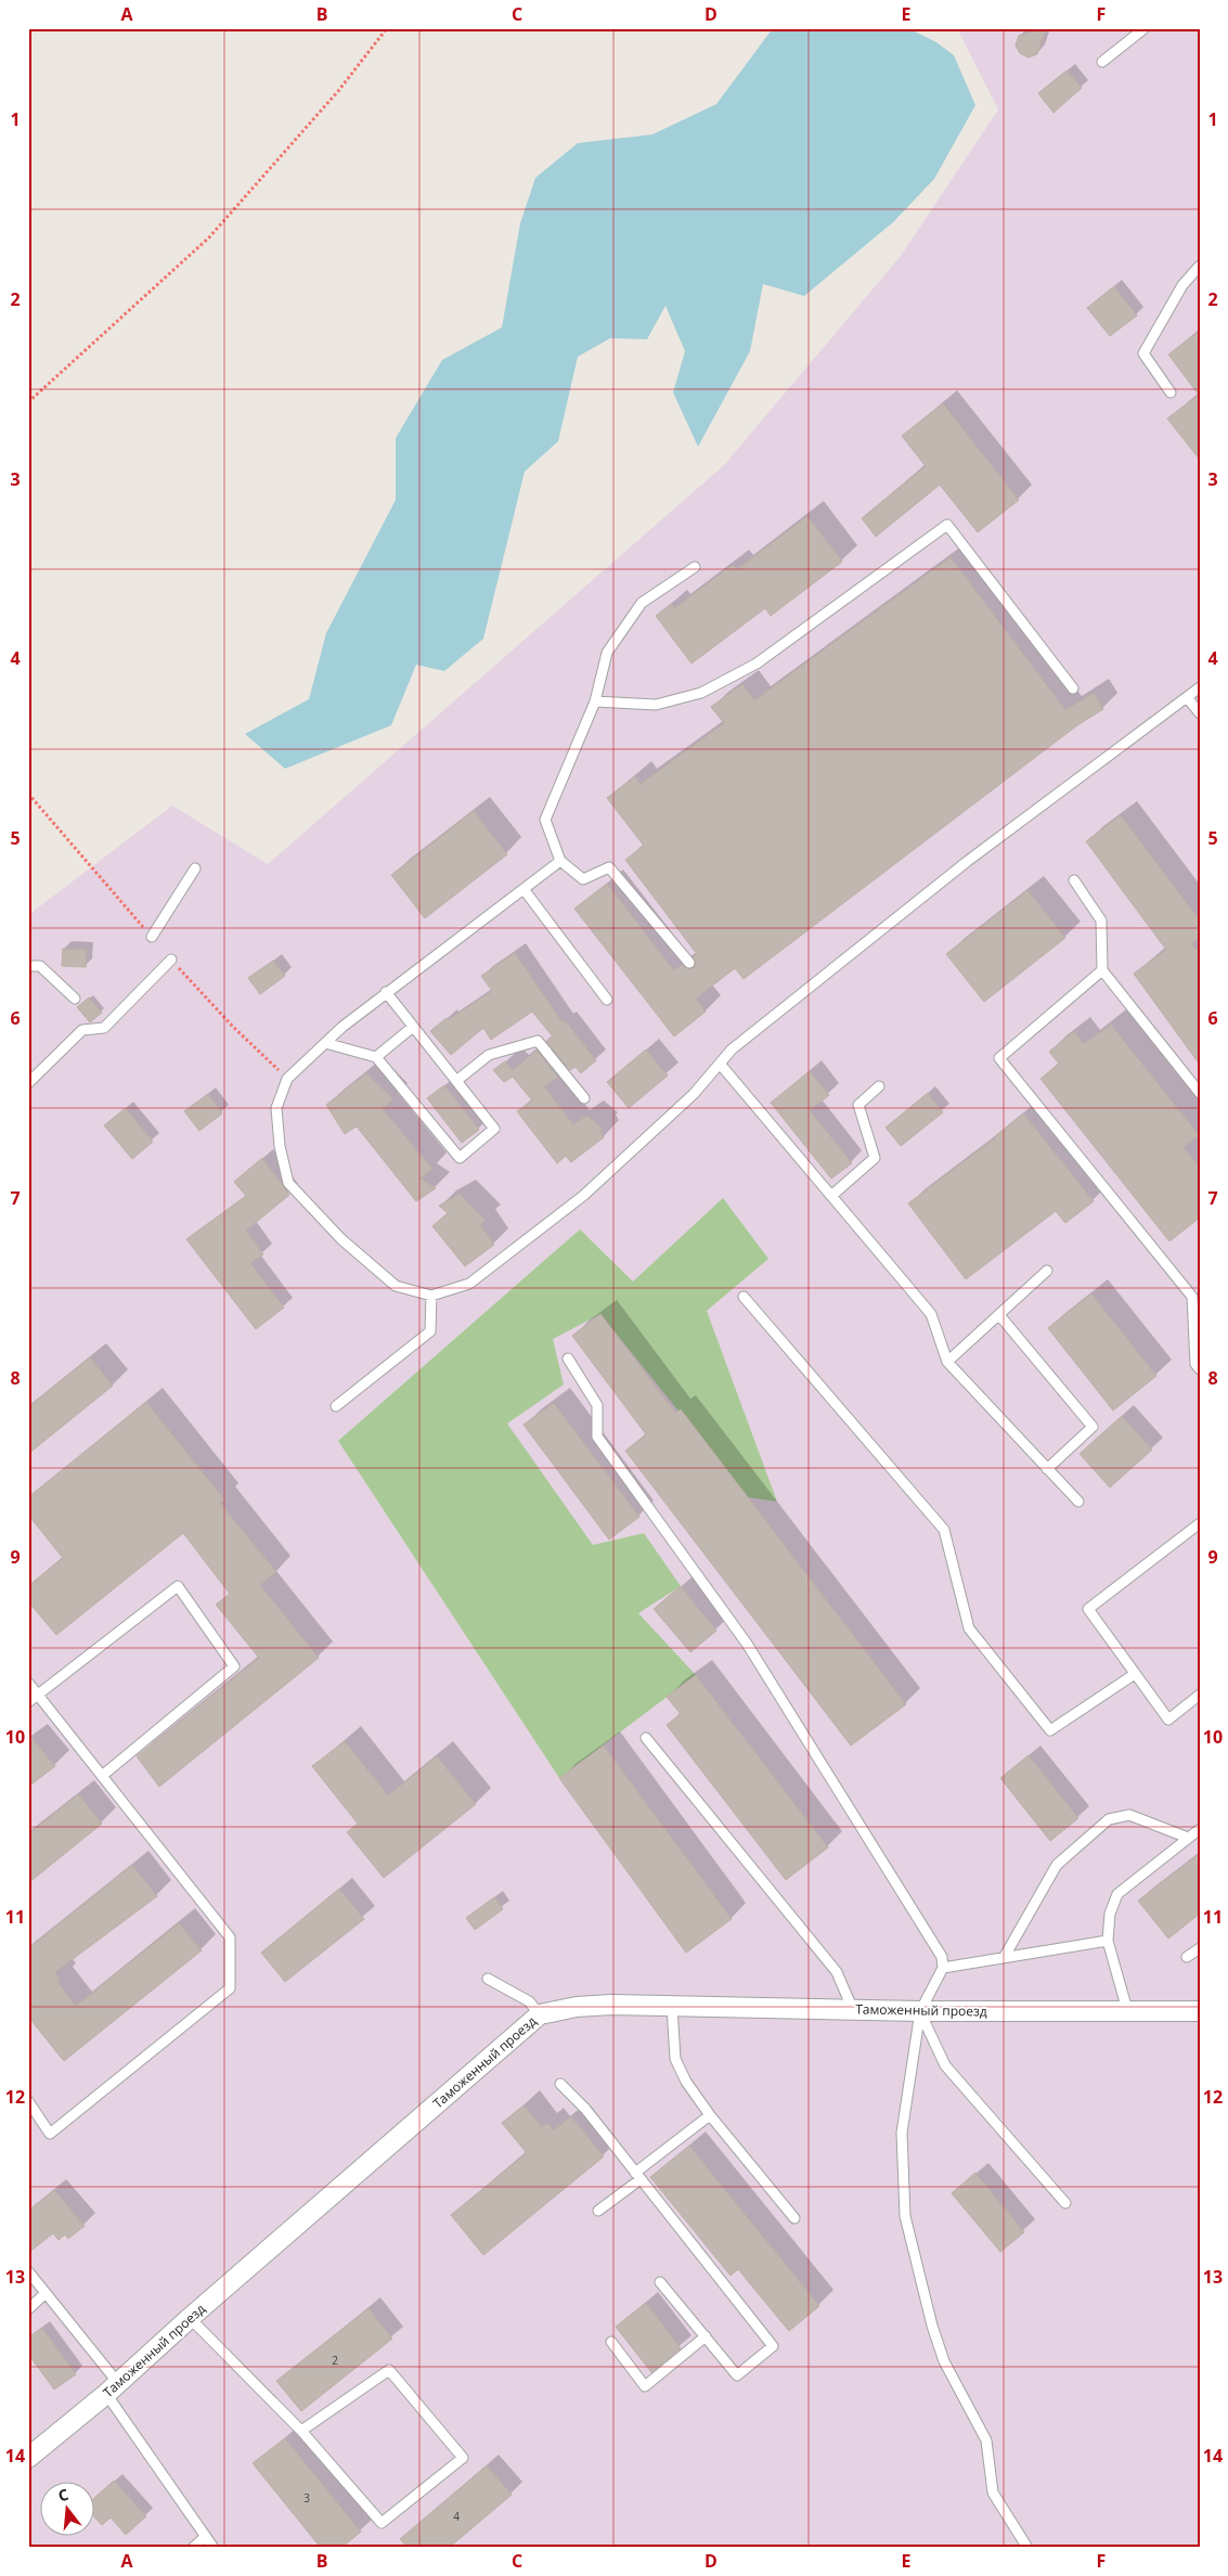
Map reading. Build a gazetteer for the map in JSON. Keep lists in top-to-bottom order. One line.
{"streets":{"street":["Таможенный проезд"]},"house_numbers":["2","3","4"],"north":"top","grid":{"columns":["A","B","C","D","E","F"],"rows":["1","2","3","4","5","6","7","8","9","10","11","12","13","14"]}}
